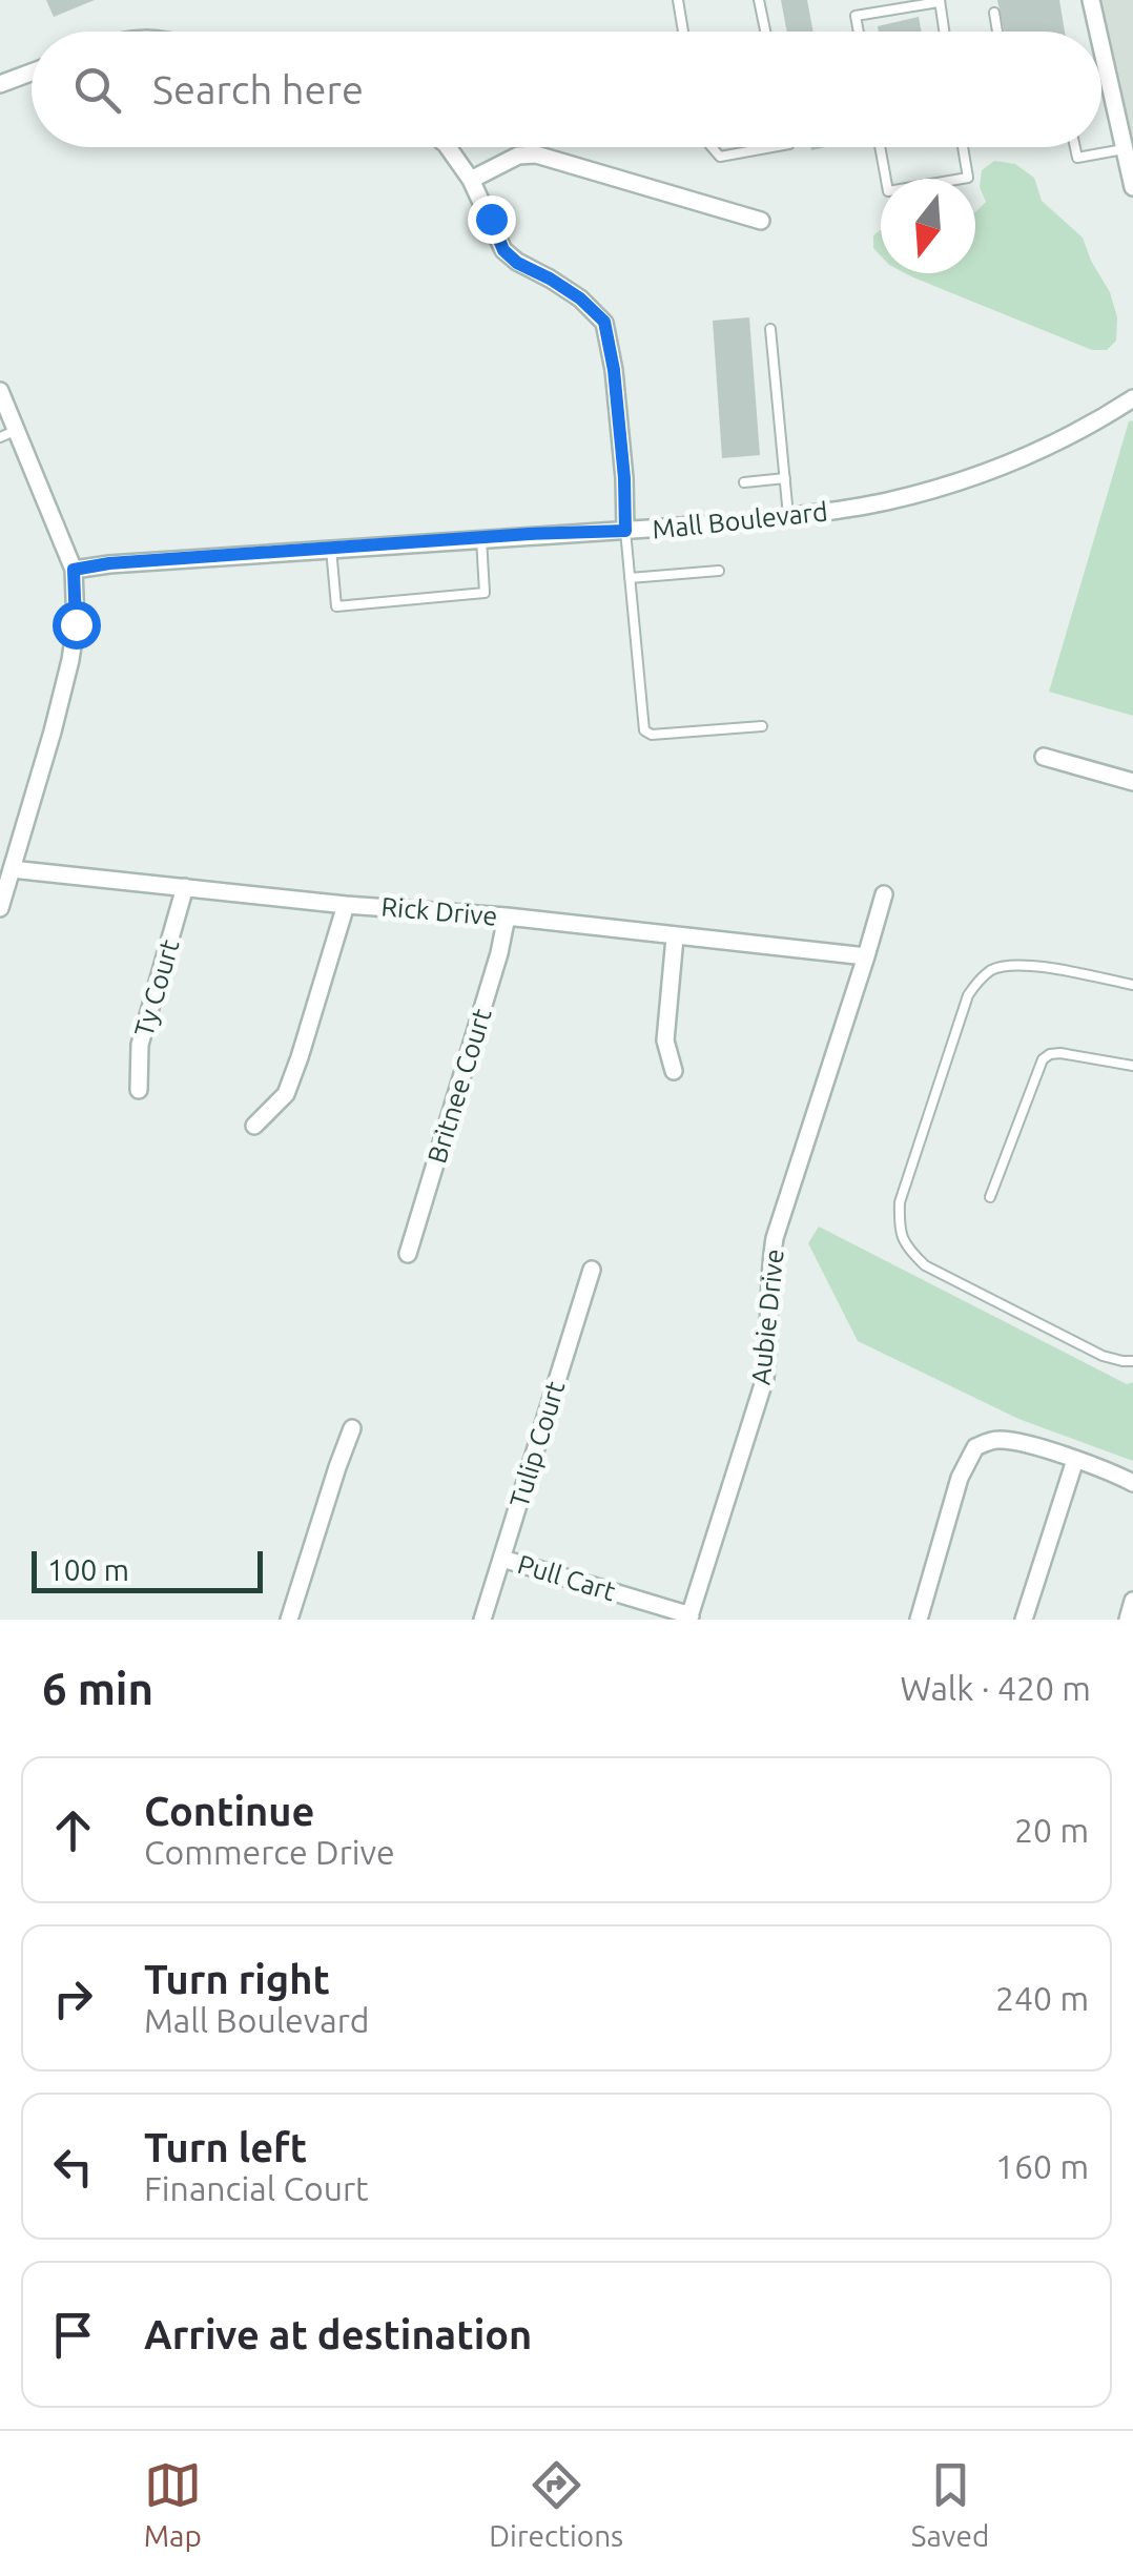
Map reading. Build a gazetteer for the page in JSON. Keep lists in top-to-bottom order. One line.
{"streets":{"street":["Mall Boulevard","Rick Drive","Ty Court","Britnee Court","Aubie Drive","Tulip Court","Pull Cart"]},"crossings":[["Rick Drive","Ty Court"],["Rick Drive","Britnee Court"],["Rick Drive","Aubie Drive"],["Aubie Drive","Pull Cart"],["Tulip Court","Pull Cart"]],"scale_bar":"100 m","north":"bottom","page":{"search":"Search here","scale":"100 m","heading":["6 min","Walk · 420 m"],"list":[["Continue","Commerce Drive","20 m"],["Turn right","Mall Boulevard","240 m"],["Turn left","Financial Court","160 m"],"Arrive at destination"],"nav":["Map","Directions","Saved"]}}
